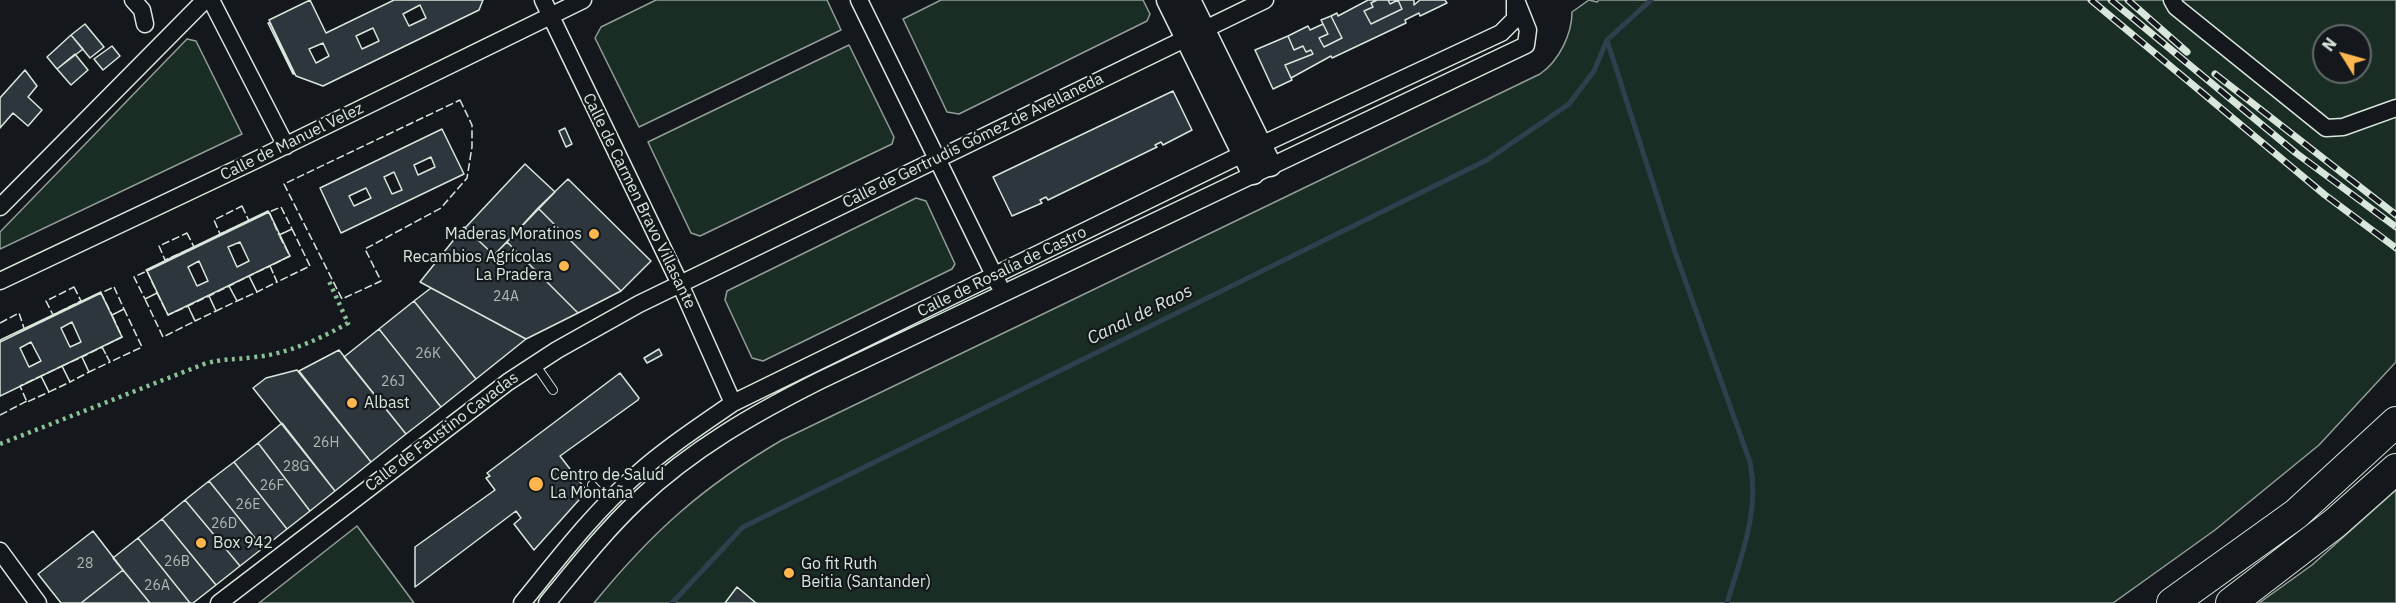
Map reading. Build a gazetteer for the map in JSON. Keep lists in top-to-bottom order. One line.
{"streets":{"street":["Calle de Gertrudis Gómez de Avellaneda","Calle de Manuel Velez","Calle de Carmen Bravo Villasante","Calle de Rosalía de Castro","Calle de Faustino Cavadas"]},"crossings":[["Calle de Gertrudis Gómez de Avellaneda","Calle de Carmen Bravo Villasante"],["Calle de Gertrudis Gómez de Avellaneda","Calle de Faustino Cavadas"],["Calle de Manuel Velez","Calle de Carmen Bravo Villasante"],["Calle de Carmen Bravo Villasante","Calle de Rosalía de Castro"],["Calle de Carmen Bravo Villasante","Calle de Faustino Cavadas"]],"water":["Canal de Raos"],"places":["Maderas Moratinos","Recambios Agrícolas La Pradera","Albast","Centro de Salud La Montaña","Box 942","Go fit Ruth Beitia (Santander)"],"house_numbers":["24A","26K","26J","26H","28G","26F","26E","26D","26B","28","26A"],"north":"top left"}
